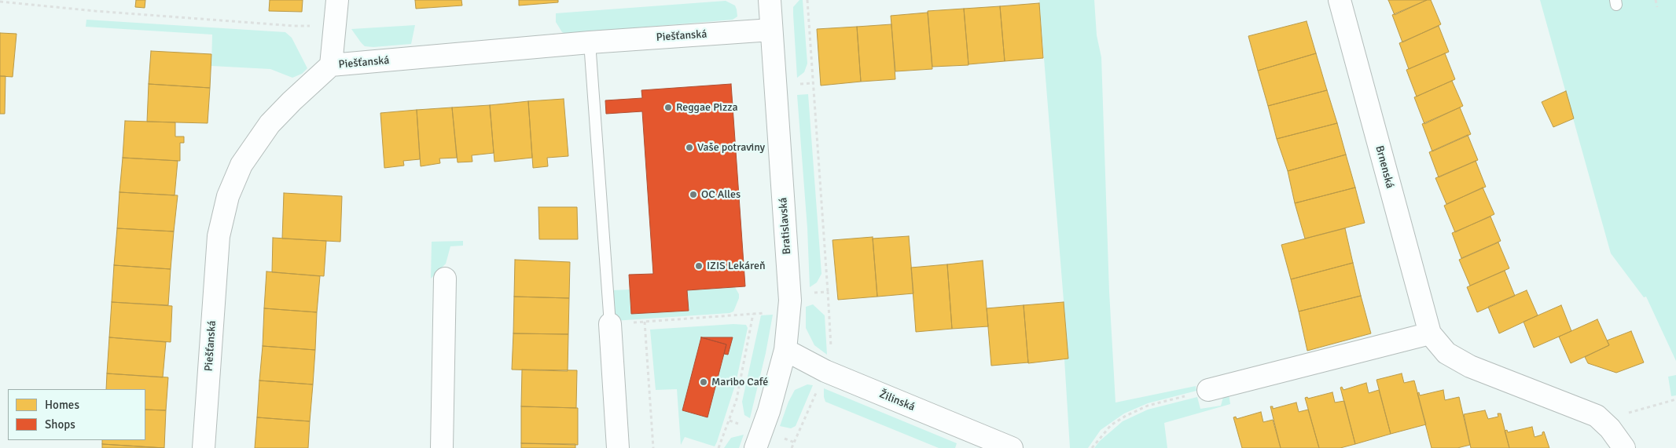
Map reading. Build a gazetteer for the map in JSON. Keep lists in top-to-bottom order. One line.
{"streets":{"street":["Piešťanská","Brnenská","Bratislavská","Žilinská"]},"crossings":[["Piešťanská","Bratislavská"],["Bratislavská","Žilinská"]],"places":["Reggae Pizza","Vaše potraviny","OC Alles","IZIS Lekáreň","Maribo Café"],"legend":["Homes","Shops"]}
